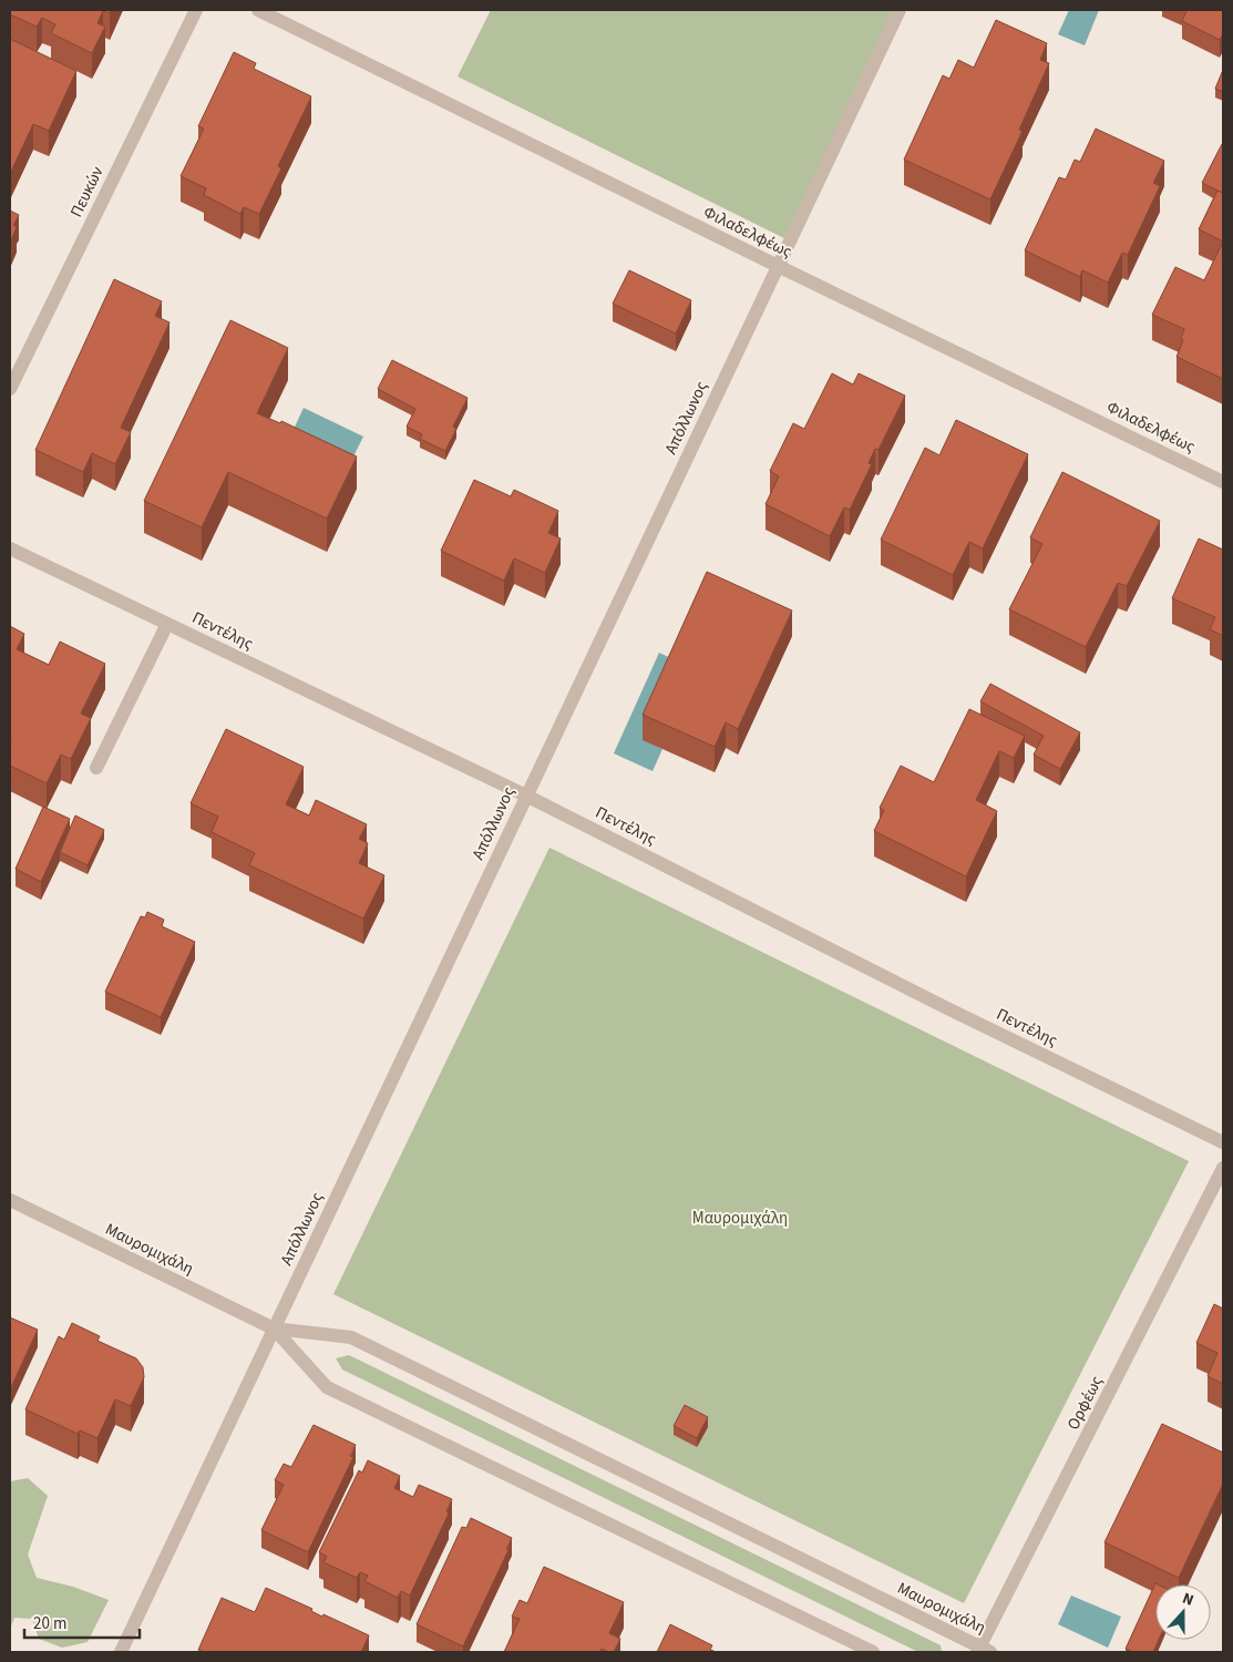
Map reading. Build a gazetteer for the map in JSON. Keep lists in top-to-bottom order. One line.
{"streets":{"street":["Πευκών","Φιλαδελφέως","Απόλλωνος","Πεντέλης","Μαυρομιχάλη","Ορφέως"]},"crossings":[["Φιλαδελφέως","Απόλλωνος"],["Απόλλωνος","Πεντέλης"],["Απόλλωνος","Μαυρομιχάλη"],["Μαυρομιχάλη","Ορφέως"]],"parks":["Μαυρομιχάλη"],"scale_bar":"20 m","north":"top"}
